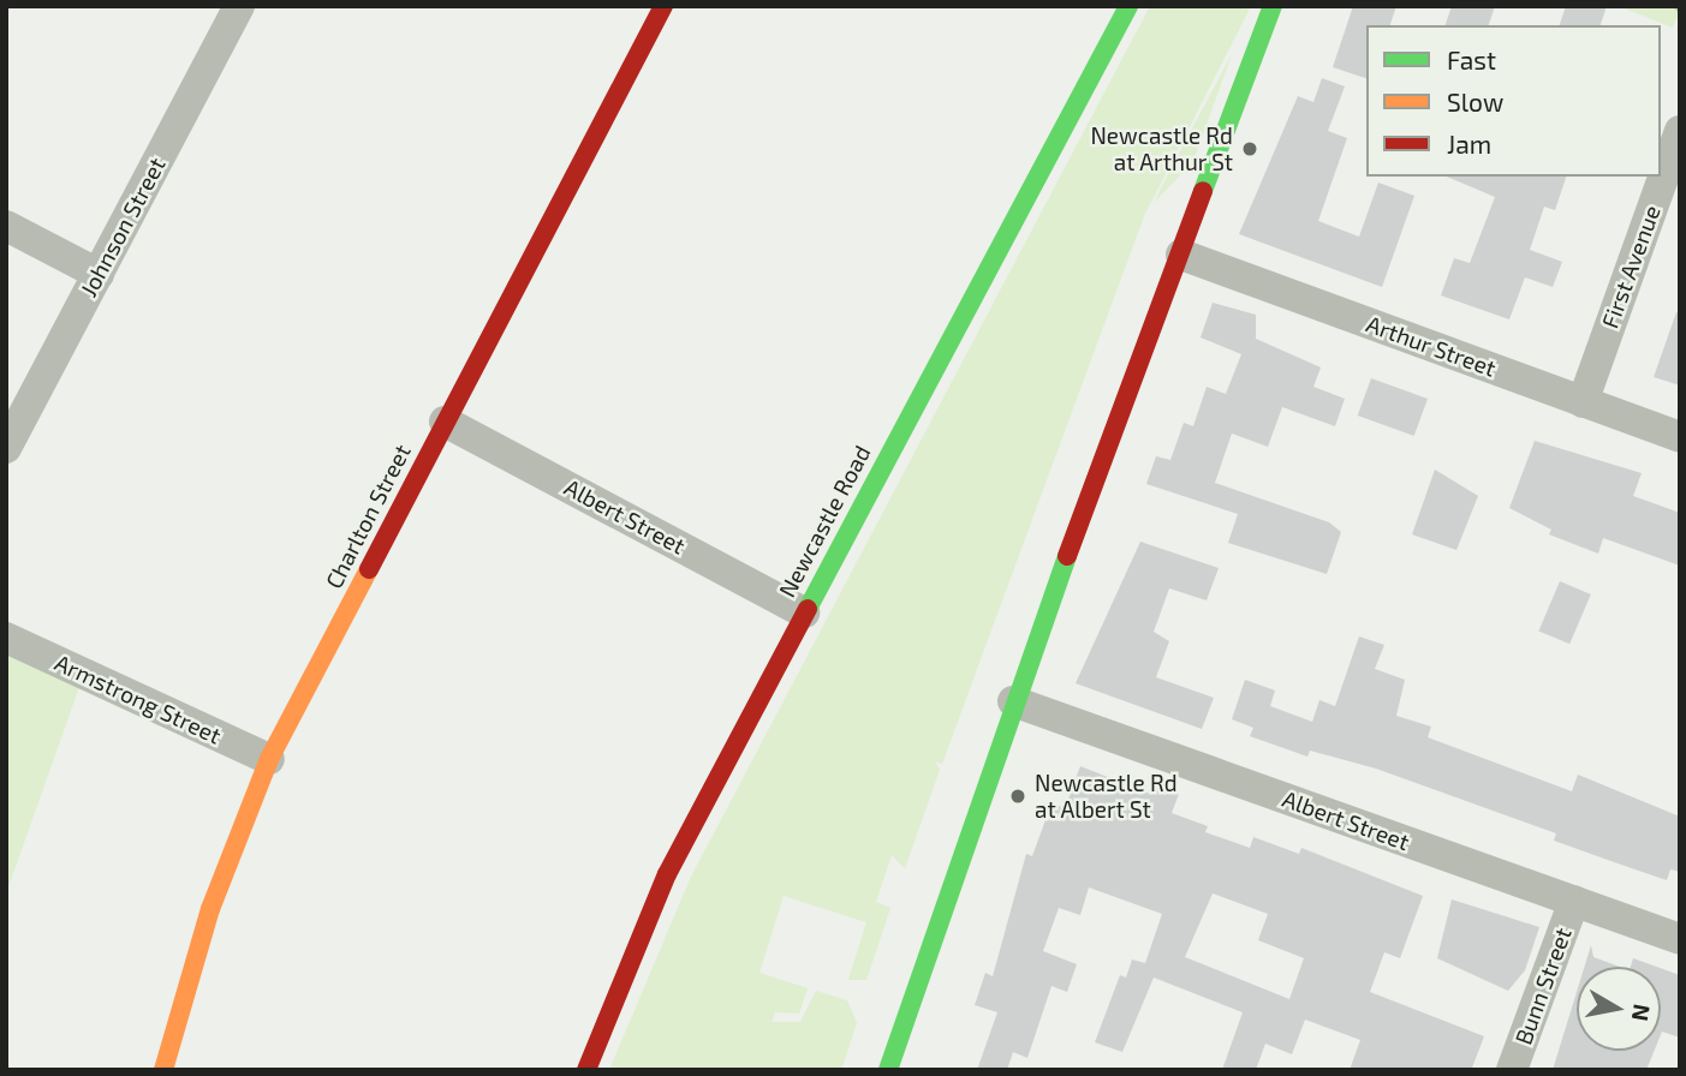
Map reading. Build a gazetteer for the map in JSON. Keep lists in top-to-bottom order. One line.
{"streets":{"main road":["Charlton Street","Newcastle Road"],"street":["Johnson Street","First Avenue","Arthur Street","Albert Street","Armstrong Street","Bunn Street"]},"crossings":[["First Avenue","Arthur Street"],["Charlton Street","Albert Street"],["Charlton Street","Armstrong Street"],["Albert Street","Newcastle Road"],["Albert Street","Bunn Street"]],"places":["Newcastle Rd at Arthur St","Newcastle Rd at Albert St"],"legend":["Fast","Slow","Jam"],"north":"right"}
